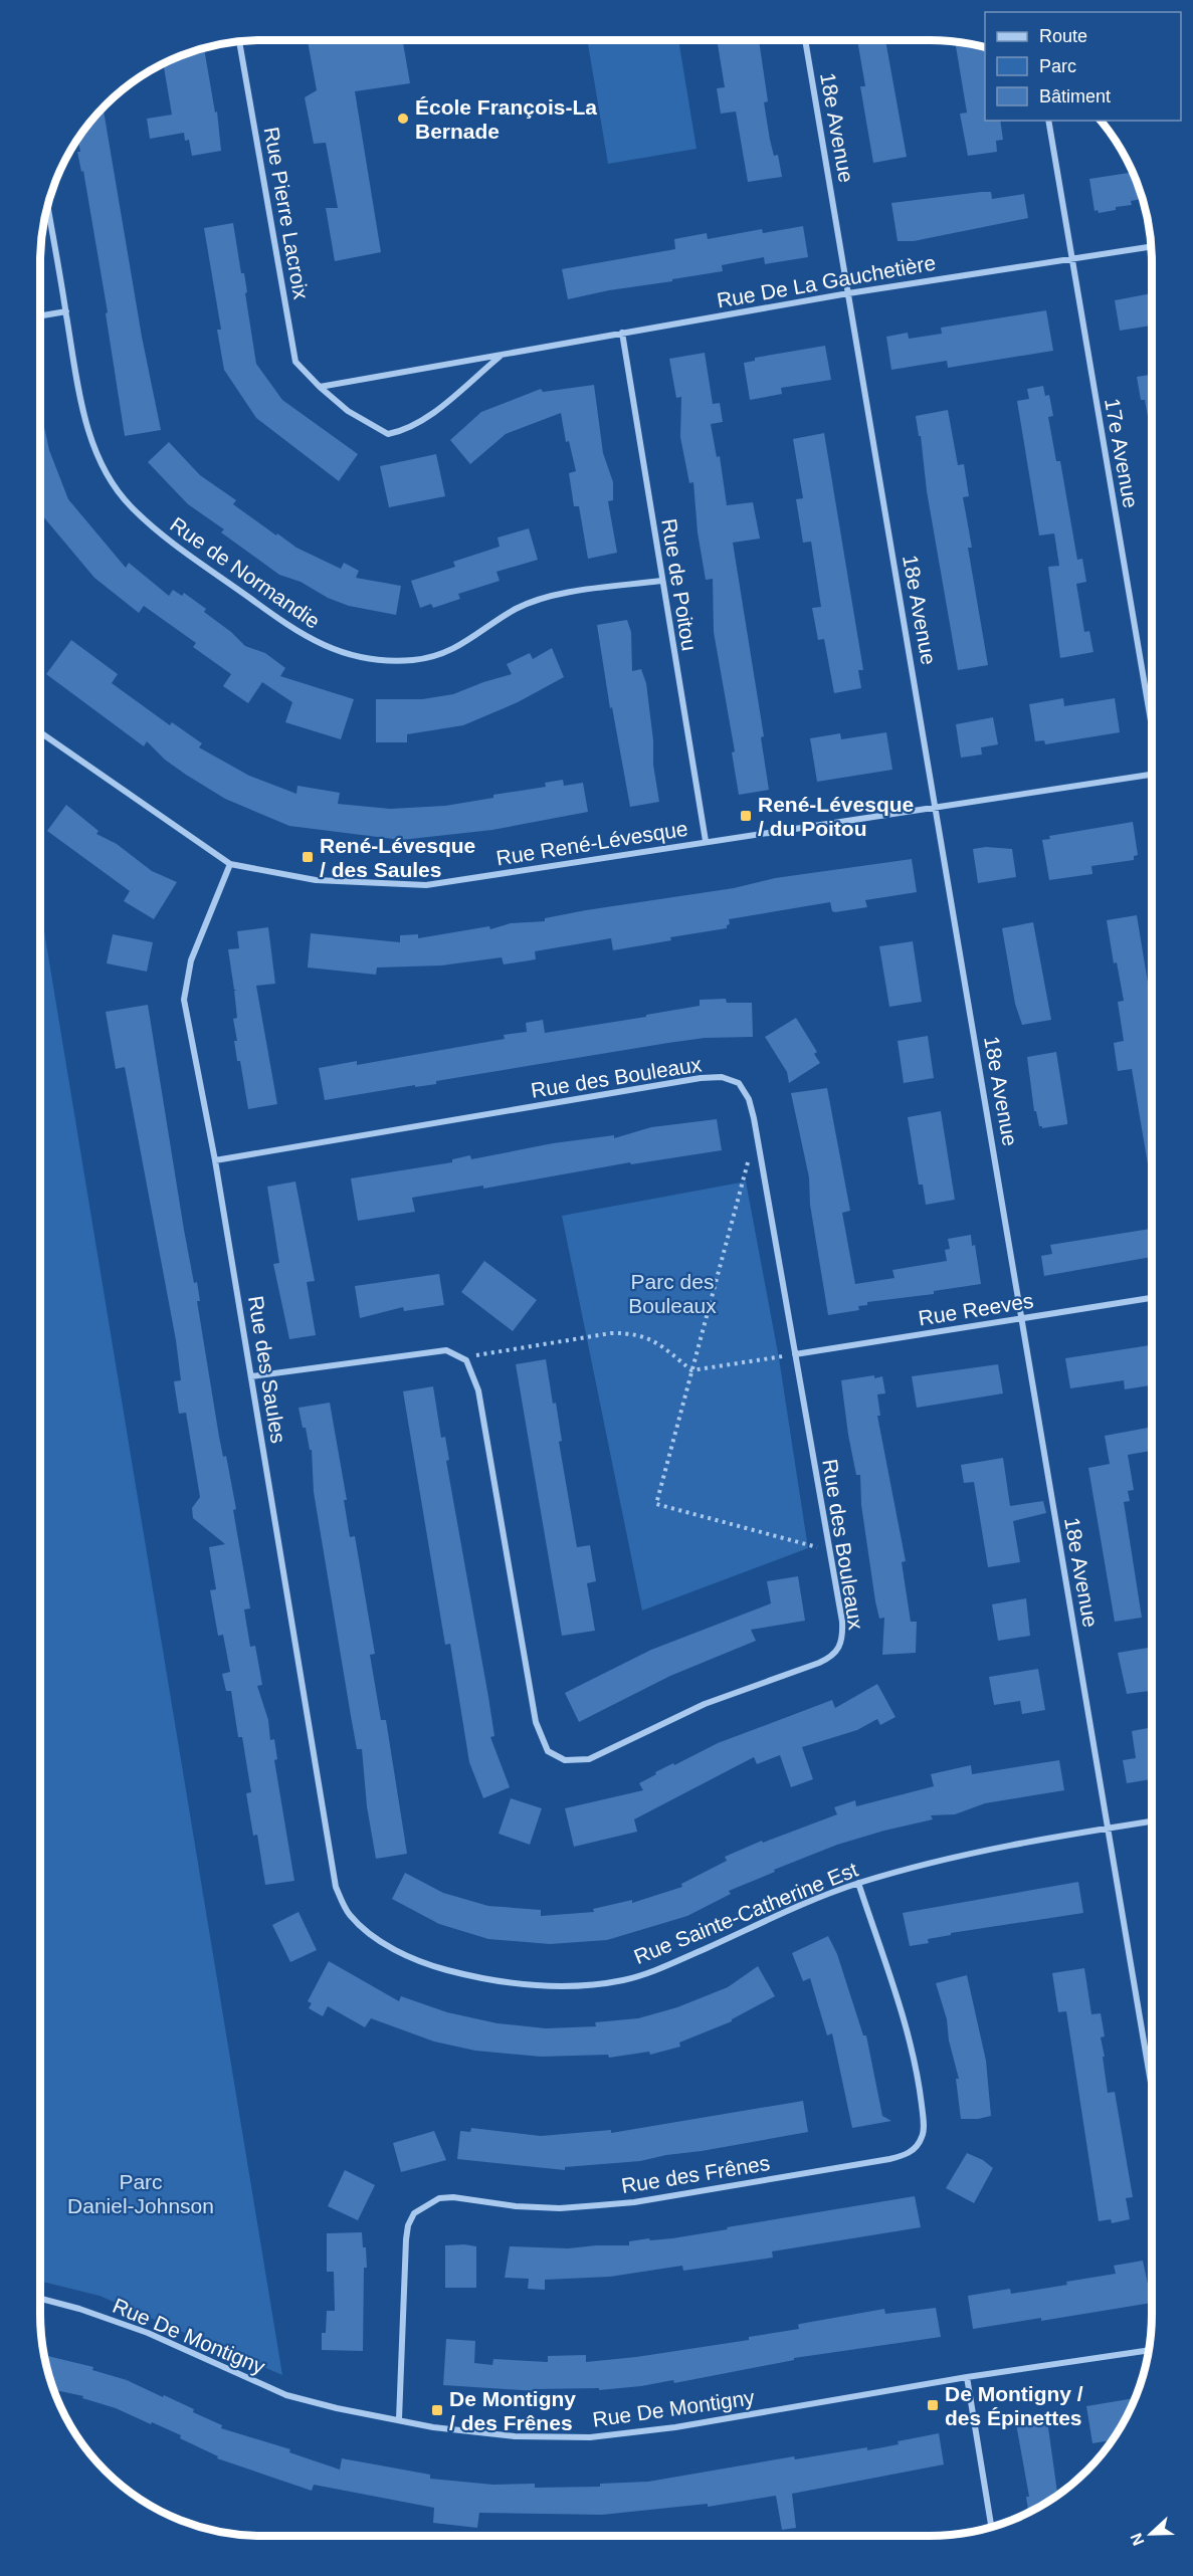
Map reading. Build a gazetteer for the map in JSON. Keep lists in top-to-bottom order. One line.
{"streets":{"street":["18e Avenue","Rue Pierre Lacroix","Rue De La Gauchetière","17e Avenue","Rue de Normandie","Rue de Poitou","Rue René-Lévesque","Rue des Bouleaux","Rue Reeves","Rue des Saules","Rue Sainte-Catherine Est","Rue des Frênes","Rue De Montigny"]},"crossings":[["18e Avenue","Rue De La Gauchetière"],["18e Avenue","Rue René-Lévesque"],["18e Avenue","Rue Reeves"],["18e Avenue","Rue Sainte-Catherine Est"],["Rue Pierre Lacroix","Rue De La Gauchetière"],["Rue De La Gauchetière","17e Avenue"],["Rue De La Gauchetière","Rue de Poitou"],["Rue de Normandie","Rue de Poitou"],["Rue de Poitou","Rue René-Lévesque"],["Rue René-Lévesque","Rue des Saules"],["Rue des Bouleaux","Rue Reeves"],["Rue des Bouleaux","Rue des Saules"],["Rue des Saules","Rue Sainte-Catherine Est"],["Rue Sainte-Catherine Est","Rue des Frênes"],["Rue des Frênes","Rue De Montigny"]],"parks":["Parc des Bouleaux","Parc Daniel-Johnson"],"places":{"other":["École François-La Bernade"],"transit":["René-Lévesque / du Poitou","René-Lévesque / des Saules","De Montigny / des Épinettes","De Montigny / des Frênes"]},"legend":["Route","Parc","Bâtiment"],"north":"left"}
